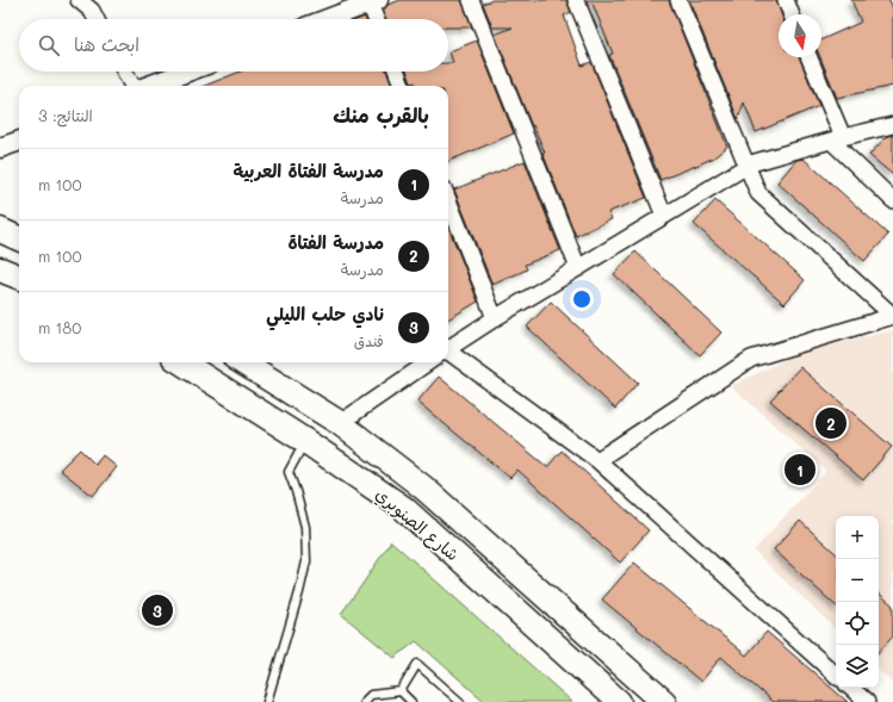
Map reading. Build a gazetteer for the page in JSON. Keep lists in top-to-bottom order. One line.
{"streets":{"main road":["شارع الصنوبري"]},"north":"bottom","page":{"search":"ابحث هنا","heading":["بالقرب منك","النتائج: 3"],"list":[{"mark":"1","name":"مدرسة الفتاة العربية","note":"مدرسة","value":"100 m"},{"mark":"2","name":"مدرسة الفتاة","note":"مدرسة","value":"100 m"},{"mark":"3","name":"نادي حلب الليلي","note":"فندق","value":"180 m"}],"pins":["2","1","3"],"map_buttons":["+","−"]}}
